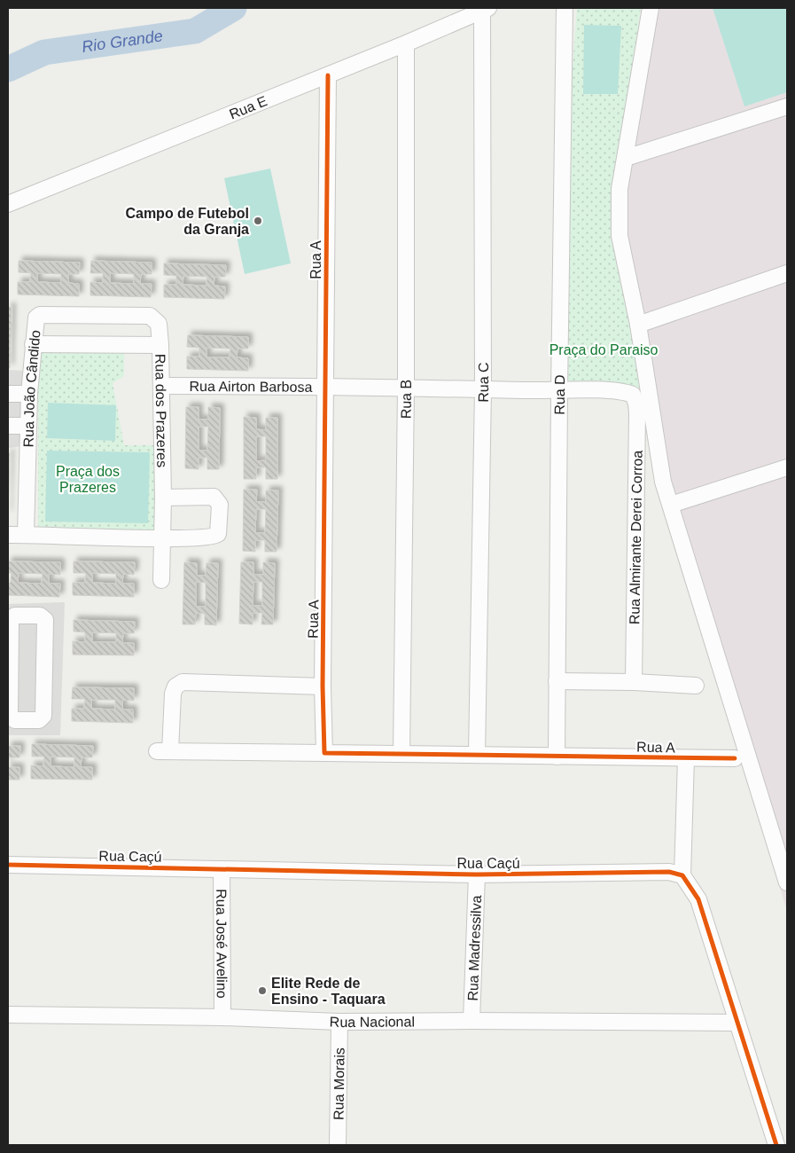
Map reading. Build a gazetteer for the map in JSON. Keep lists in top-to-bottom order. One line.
{"streets":{"street":["Rua E","Rua A","Rua C","Rua Airton Barbosa","Rua João Cândido","Rua D","Rua B","Rua dos Prazeres","Rua Almirante Derei Corroa","Rua Caçú","Rua José Avelino","Rua Madressilva","Rua Nacional","Rua Morais"]},"crossings":[["Rua E","Rua A"],["Rua E","Rua C"],["Rua E","Rua B"],["Rua A","Rua C"],["Rua A","Rua Airton Barbosa"],["Rua A","Rua D"],["Rua A","Rua B"],["Rua C","Rua Airton Barbosa"],["Rua Airton Barbosa","Rua D"],["Rua Airton Barbosa","Rua B"],["Rua Airton Barbosa","Rua dos Prazeres"],["Rua Airton Barbosa","Rua Almirante Derei Corroa"],["Rua João Cândido","Rua dos Prazeres"],["Rua Caçú","Rua José Avelino"],["Rua Caçú","Rua Madressilva"],["Rua José Avelino","Rua Nacional"],["Rua Madressilva","Rua Nacional"],["Rua Nacional","Rua Morais"]],"water":["Rio Grande"],"parks":["Praça do Paraiso","Praça dos Prazeres"],"places":["Campo de Futebol da Granja","Elite Rede de Ensino - Taquara"]}
